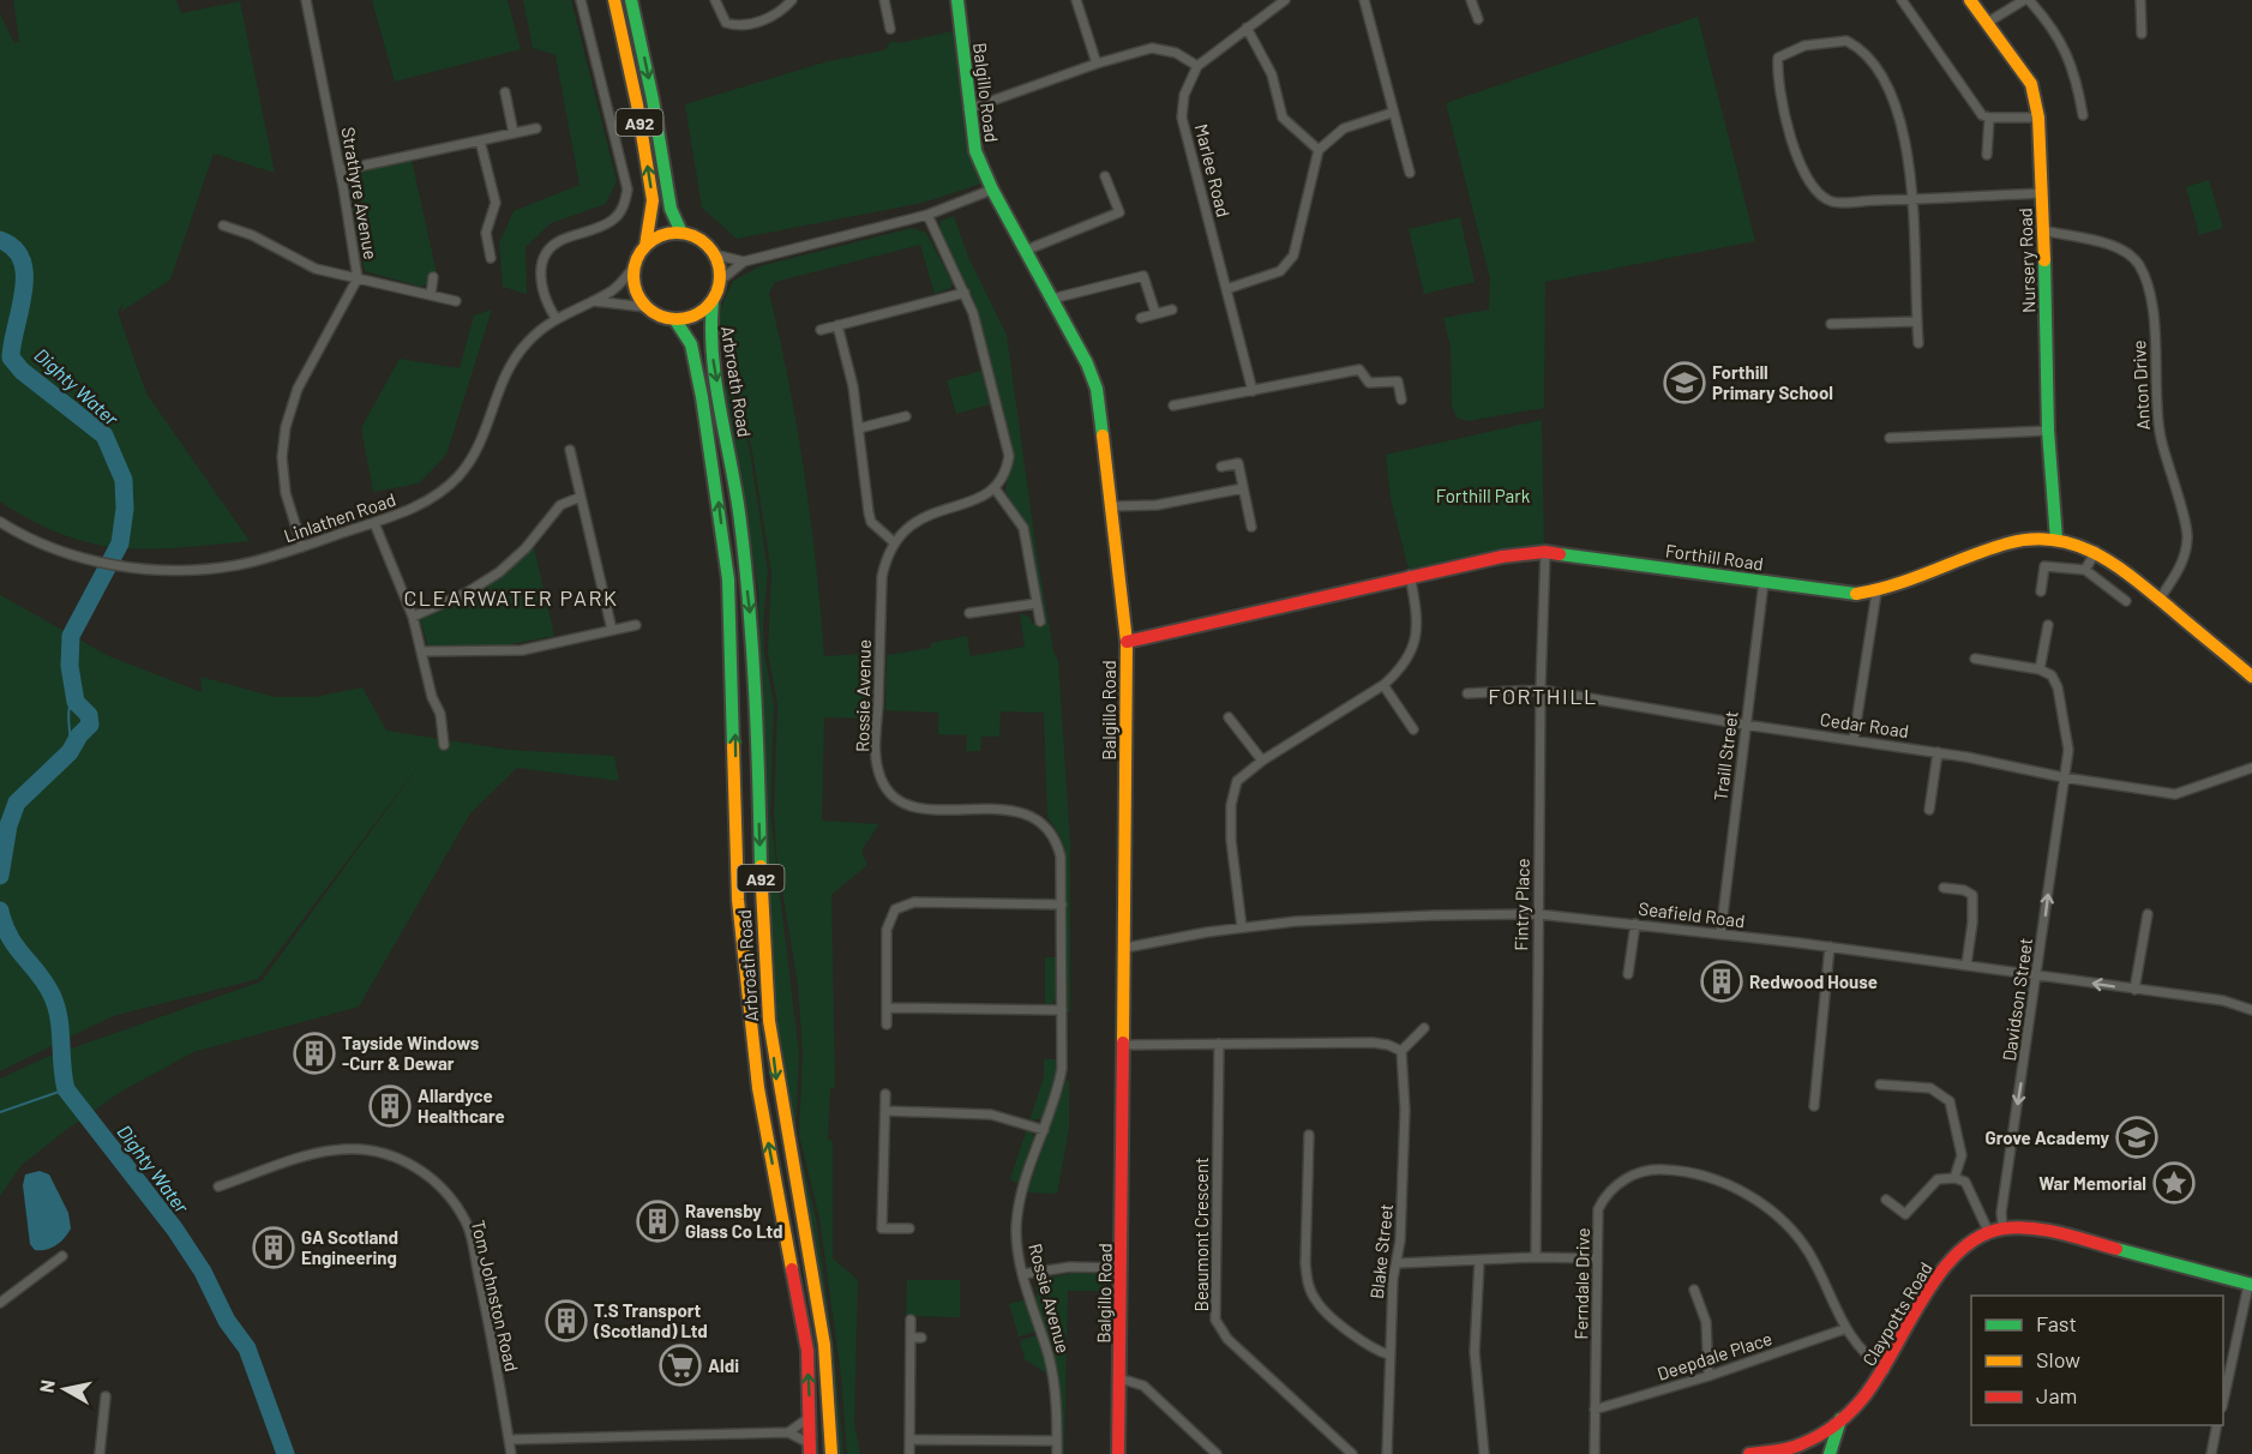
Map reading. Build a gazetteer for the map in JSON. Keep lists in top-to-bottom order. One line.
{"streets":{"main road":["Balgillo Road","A92","Nursery Road","Arbroath Road","Forthill Road","Claypotts Road"],"street":["Marlee Road","Strathyre Avenue","Anton Drive","Linlathen Road","Rossie Avenue","Cedar Road","Traill Street","Fintry Place","Seafield Road","Davidson Street","Beaumont Crescent","Blake Street","Ferndale Drive","Tom Johnston Road","Deepdale Place"]},"crossings":[["Balgillo Road","Forthill Road"],["Balgillo Road","Seafield Road"],["A92","Arbroath Road"],["A92","Linlathen Road"],["Strathyre Avenue","Linlathen Road"],["Nursery Road","Anton Drive"],["Nursery Road","Forthill Road"],["Arbroath Road","Linlathen Road"],["Anton Drive","Forthill Road"],["Forthill Road","Traill Street"],["Forthill Road","Fintry Place"],["Cedar Road","Traill Street"],["Cedar Road","Fintry Place"],["Cedar Road","Davidson Street"],["Traill Street","Seafield Road"],["Fintry Place","Seafield Road"],["Seafield Road","Davidson Street"],["Davidson Street","Claypotts Road"],["Ferndale Drive","Claypotts Road"],["Ferndale Drive","Deepdale Place"]],"districts":["CLEARWATER PARK","FORTHILL"],"water":["Dighty Water"],"parks":["Forthill Park"],"places":{"school or university":["Forthill Primary School","Grove Academy"],"building":["Redwood House","Tayside Windows -Curr & Dewar","Allardyce Healthcare","Ravensby Glass Co Ltd","GA Scotland Engineering","T.S Transport (Scotland) Ltd"],"place":["War Memorial"],"supermarket":["Aldi"]},"legend":["Fast","Slow","Jam"],"north":"left"}
